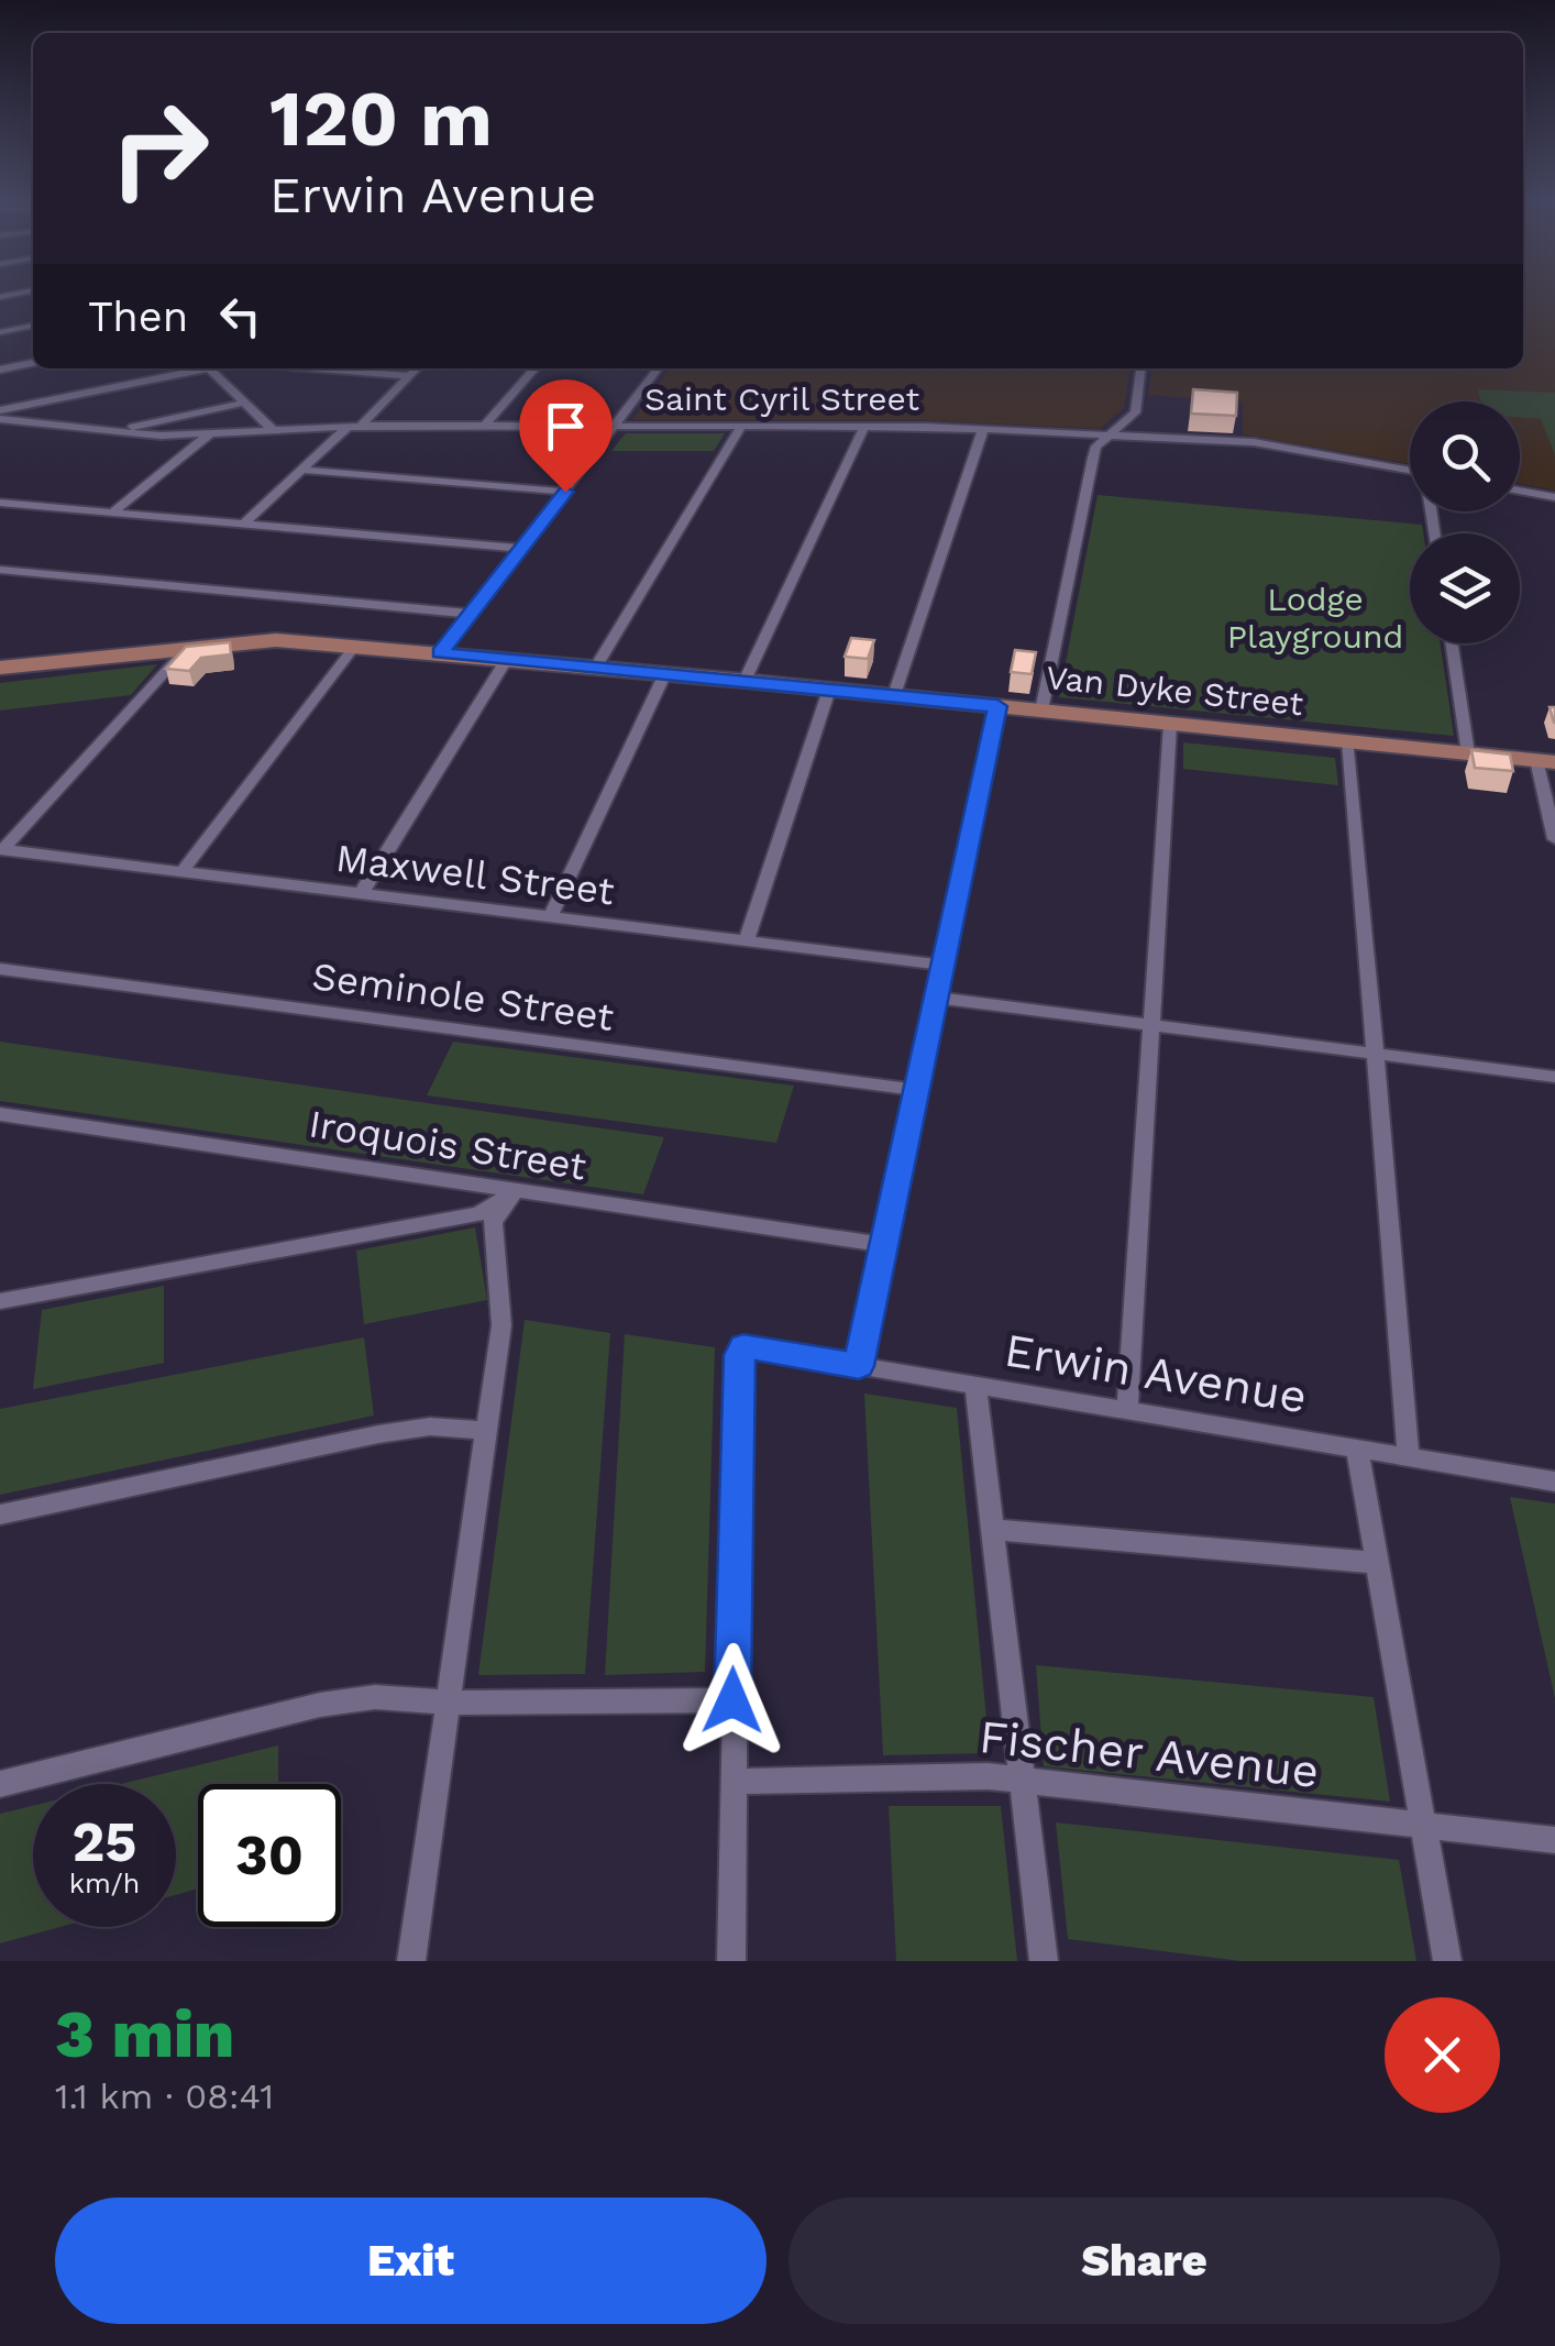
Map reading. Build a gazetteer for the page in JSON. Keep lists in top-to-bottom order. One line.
{"streets":{"main road":["Van Dyke Street"],"street":["Saint Cyril Street","Maxwell Street","Seminole Street","Iroquois Street","Erwin Avenue","Fischer Avenue"]},"parks":["Lodge Playground"],"page":{"turn":["120 m","Erwin Avenue"],"then":"Then","speed":"25 km/h","limit":"30","heading":["3 min","1.1 km · 08:41"],"buttons":["Exit","Share"]}}
